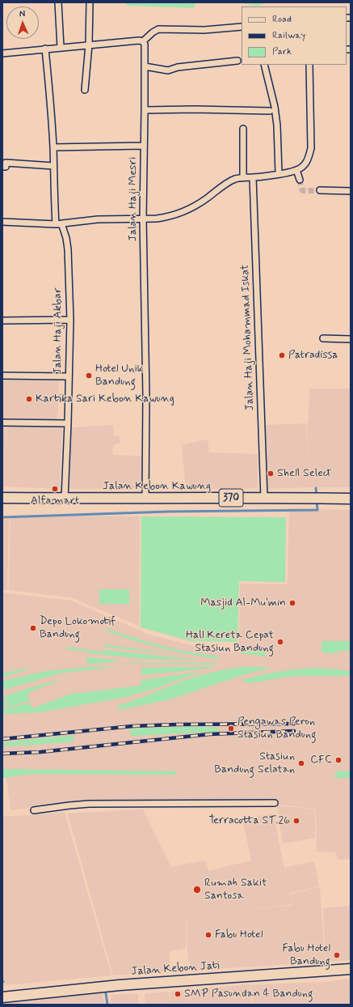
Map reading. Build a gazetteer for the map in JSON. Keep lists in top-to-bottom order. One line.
{"streets":{"main road":["Jalan Kebon Kawung","370","Jalan Kebon Jati"],"street":["Jalan Haji Mesri","Jalan Haji Akbar","Jalan Haji Mohammad Iskat"]},"crossings":[["Jalan Haji Mesri","Jalan Kebon Kawung"],["Jalan Haji Akbar","Jalan Kebon Kawung"],["Jalan Haji Mohammad Iskat","Jalan Kebon Kawung"]],"places":["Patradissa","Hotel Unik Bandung","Kartika Sari Kebon Kawung","Shell Select","Alfamart","Masjid Al-Mu'min","Depo Lokomotif Bandung","Hall Kereta Cepat Stasiun Bandung","Pengawas Peron Stasiun Bandung","CFC","Stasiun Bandung Selatan","Terracotta ST.26","Rumah Sakit Santosa","Fabu Hotel","Fabu Hotel Bandung","SMP Pasundan 4 Bandung"],"legend":["Road","Railway","Park"],"north":"top"}
